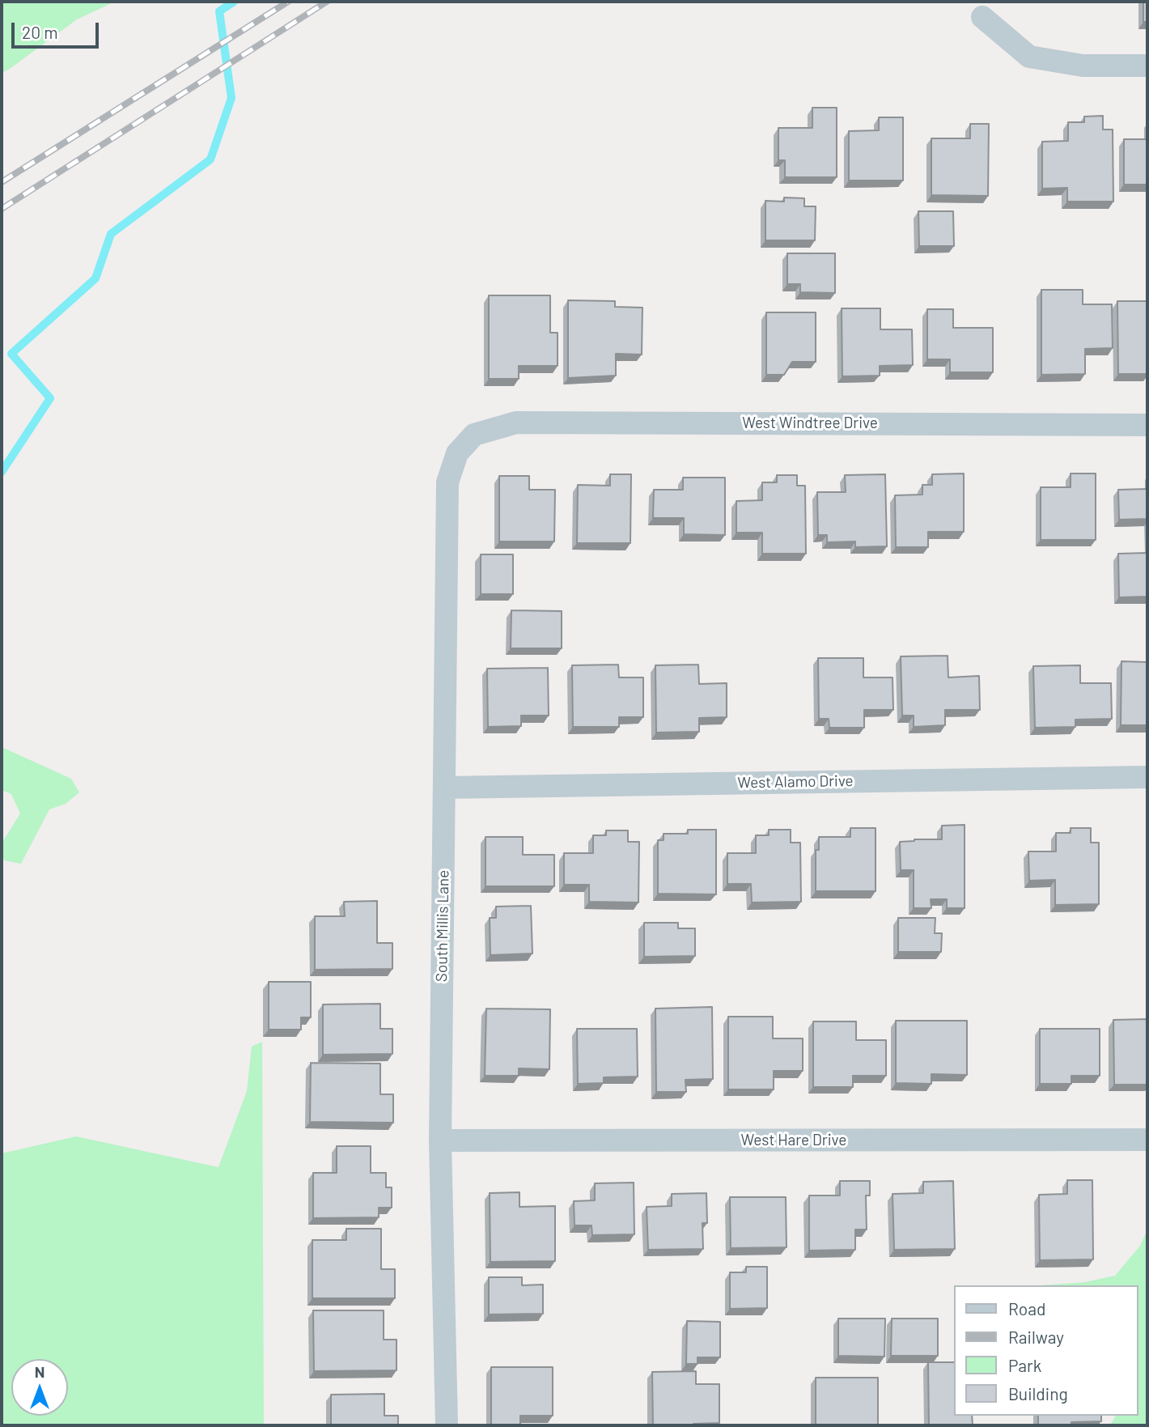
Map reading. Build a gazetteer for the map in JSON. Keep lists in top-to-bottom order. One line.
{"streets":{"street":["West Windtree Drive","West Alamo Drive","South Millis Lane","West Hare Drive"]},"crossings":[["West Windtree Drive","South Millis Lane"],["West Alamo Drive","South Millis Lane"],["South Millis Lane","West Hare Drive"]],"legend":["Road","Railway","Park","Building"],"scale_bar":"20 m","north":"top"}
